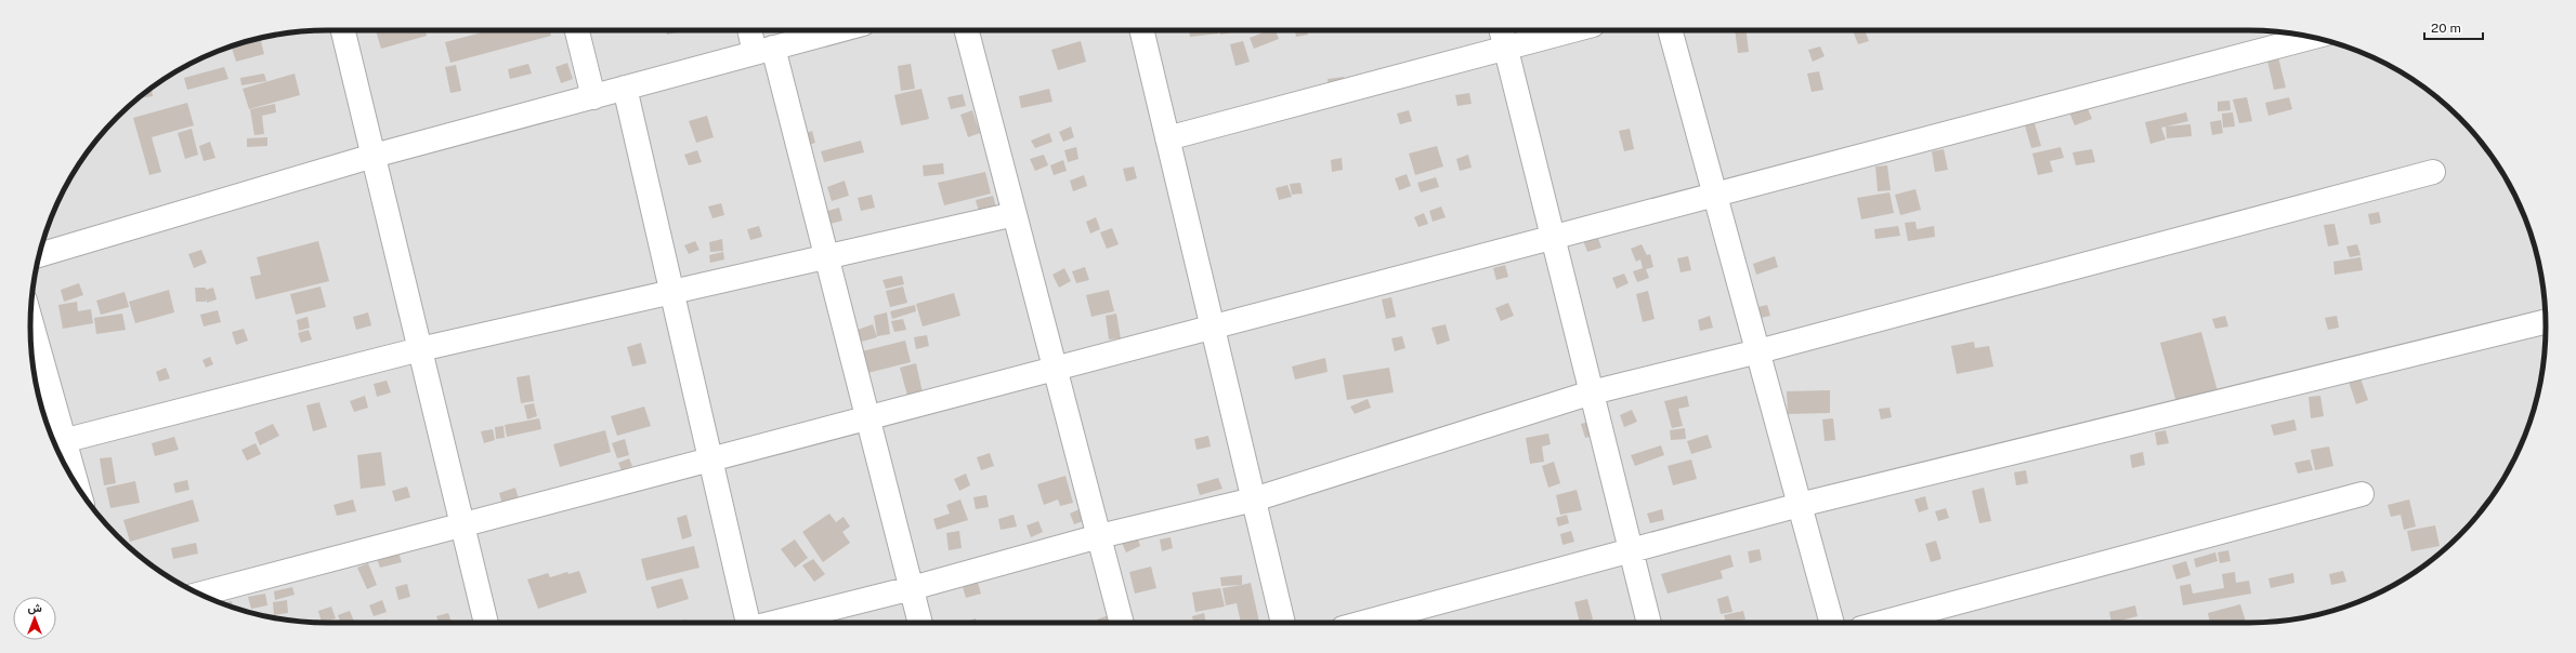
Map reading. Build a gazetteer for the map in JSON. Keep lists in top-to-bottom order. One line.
{"scale_bar":"20 m","north":"top"}
